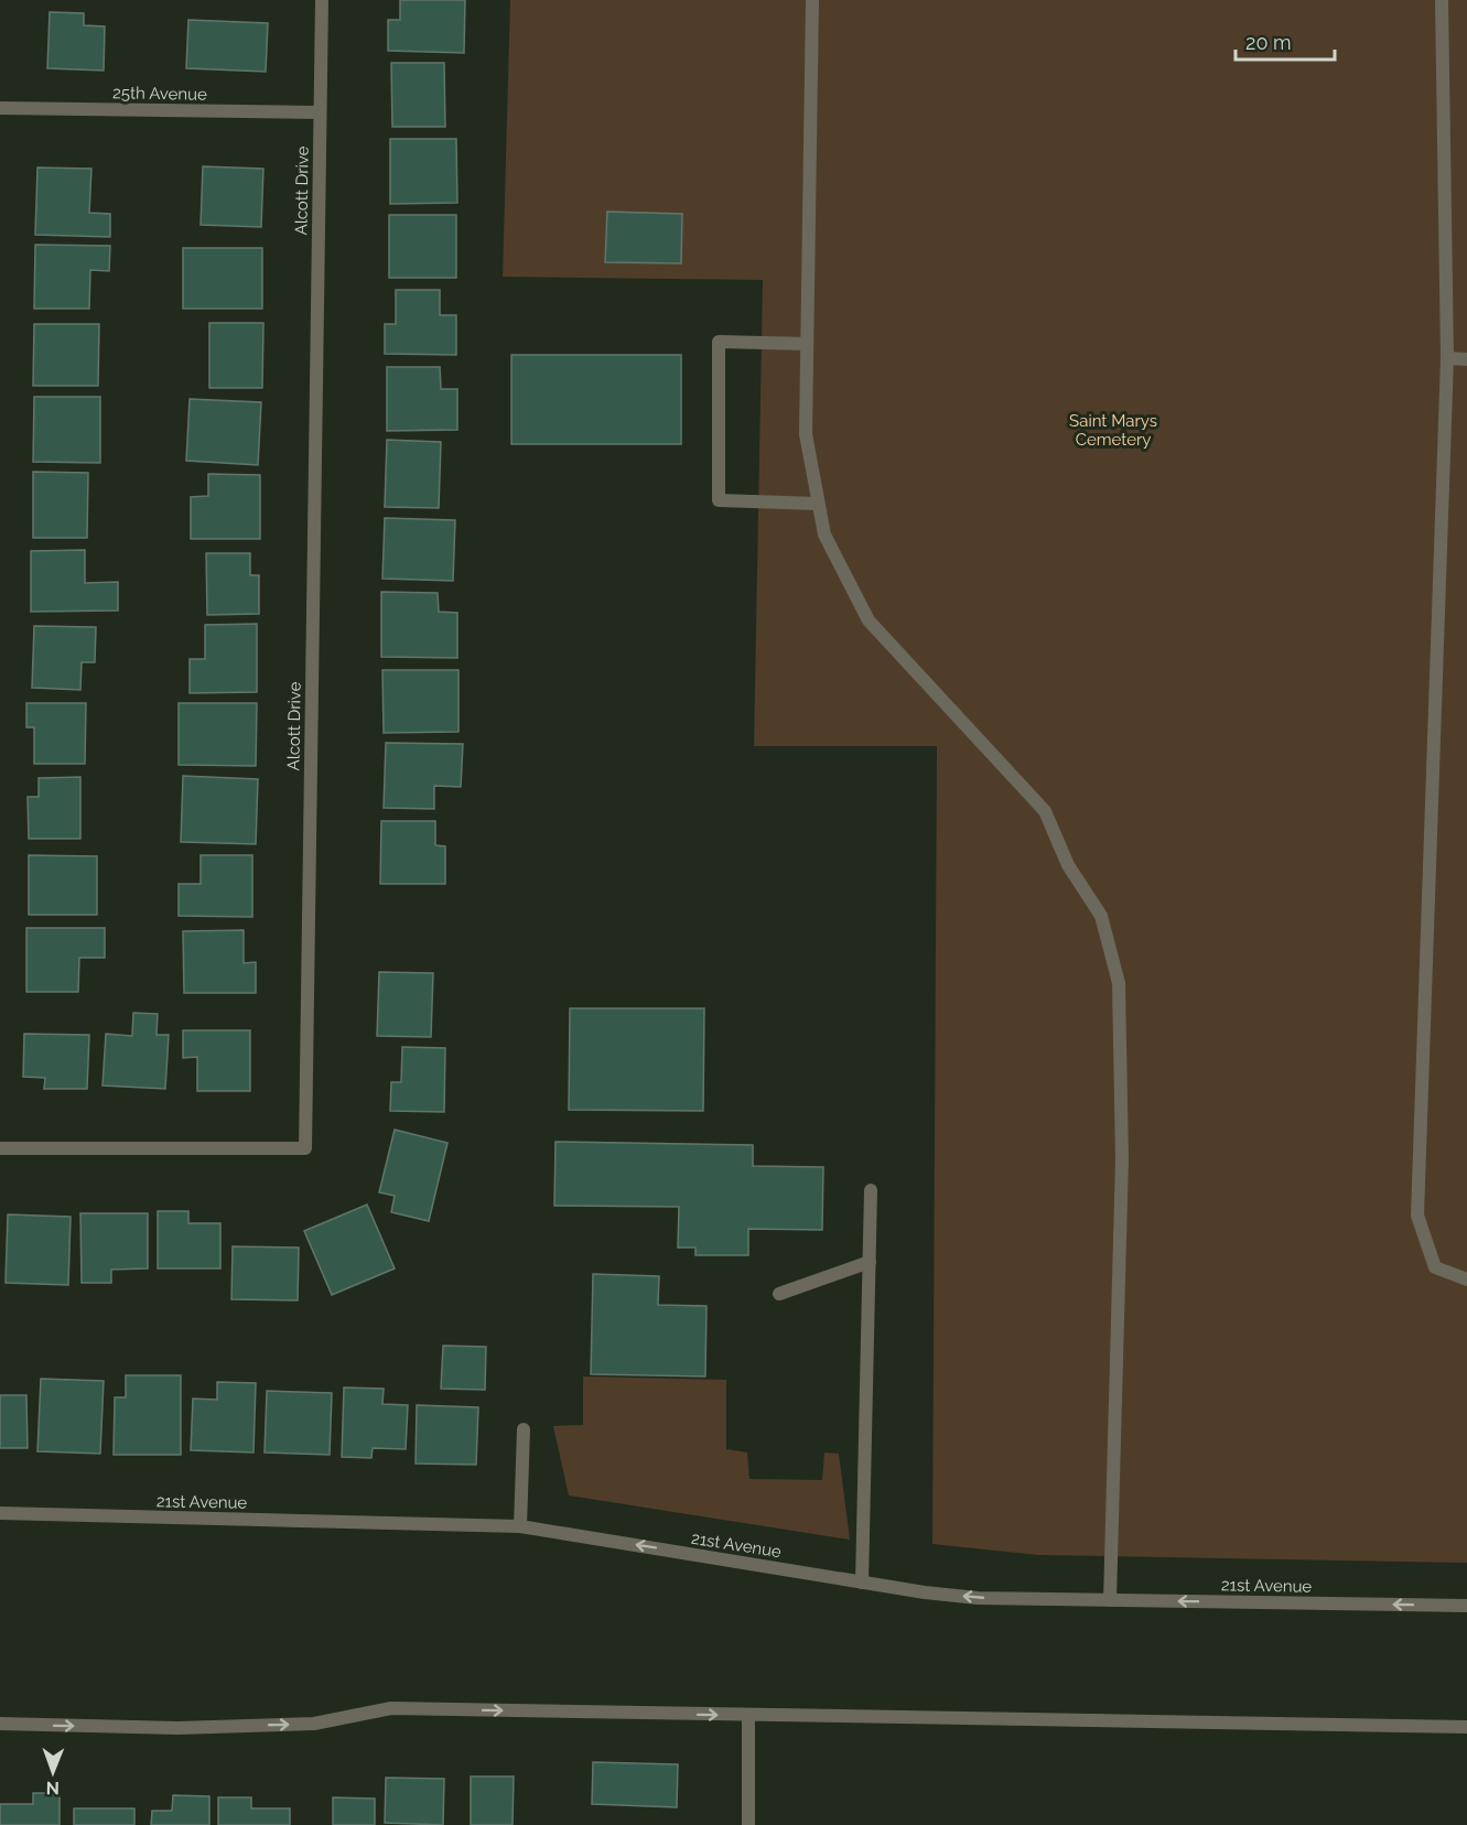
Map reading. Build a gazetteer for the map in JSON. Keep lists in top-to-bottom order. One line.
{"streets":{"street":["25th Avenue","Alcott Drive","21st Avenue"]},"crossings":[["25th Avenue","Alcott Drive"]],"one_way":["21st Avenue"],"parks":["Saint Marys Cemetery"],"scale_bar":"20 m","north":"bottom"}
